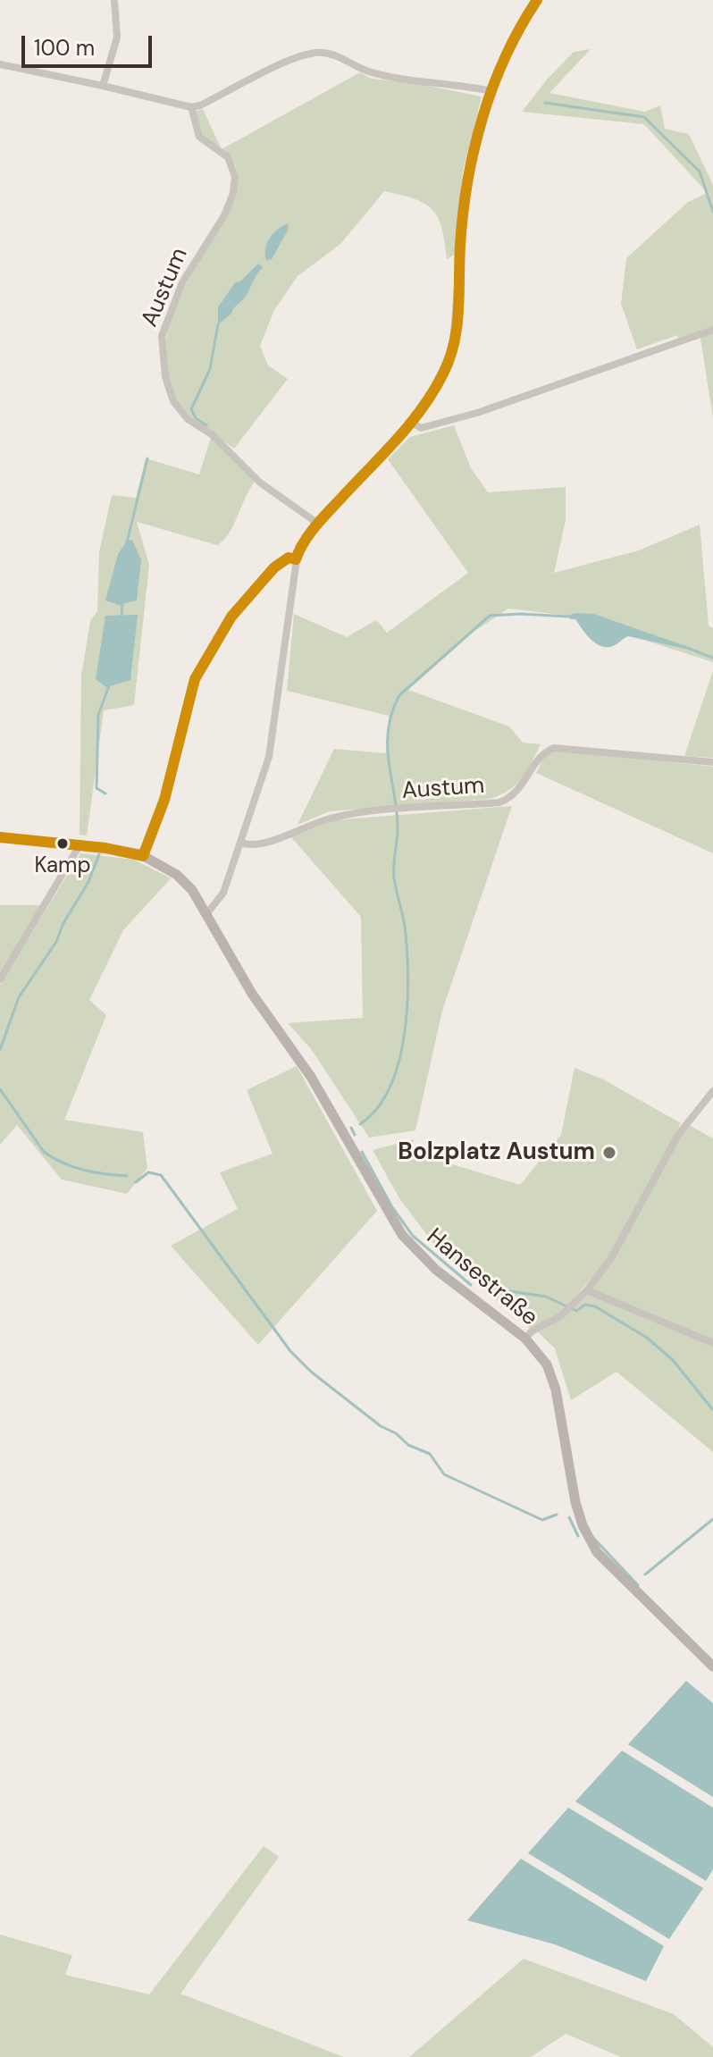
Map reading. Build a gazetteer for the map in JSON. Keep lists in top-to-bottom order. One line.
{"streets":{"street":["Austum","Hansestraße"]},"places":["Kamp","Bolzplatz Austum"],"scale_bar":"100 m"}
